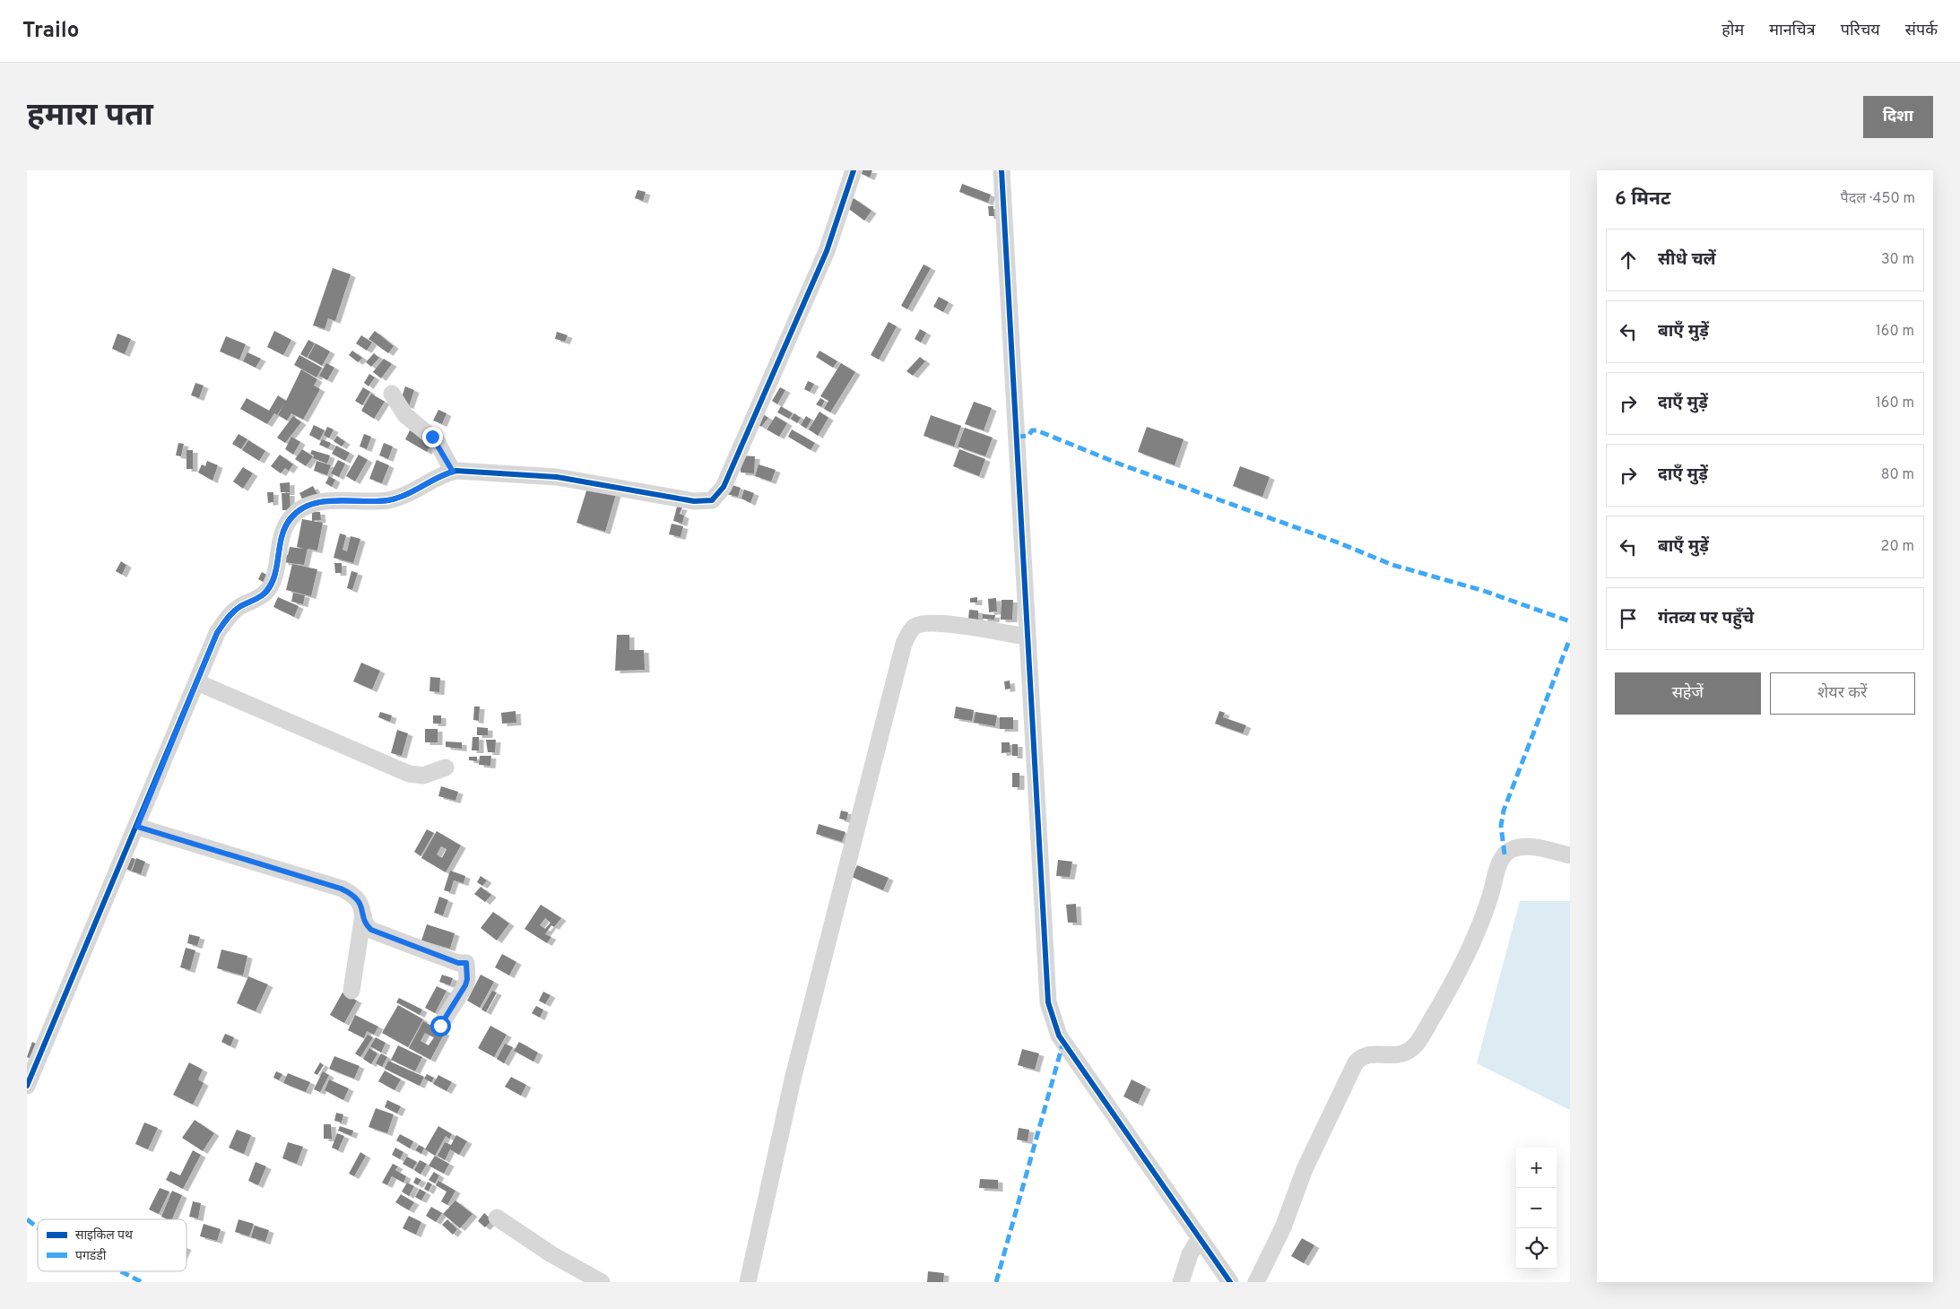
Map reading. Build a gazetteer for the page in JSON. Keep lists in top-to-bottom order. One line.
{"legend":["साइकिल पथ","पगडंडी"],"page":{"header":"Trailo","nav":["होम","मानचित्र","परिचय","संपर्क"],"buttons":["दिशा",["सहेजें","शेयर करें"]],"title":"हमारा पता","heading":["6 मिनट","पैदल · 450 m"],"list":[["सीधे चलें","30 m"],["बाएँ मुड़ें","160 m"],["दाएँ मुड़ें","160 m"],["दाएँ मुड़ें","80 m"],["बाएँ मुड़ें","20 m"],"गंतव्य पर पहुँचे"],"map_buttons":["+","−"]}}
